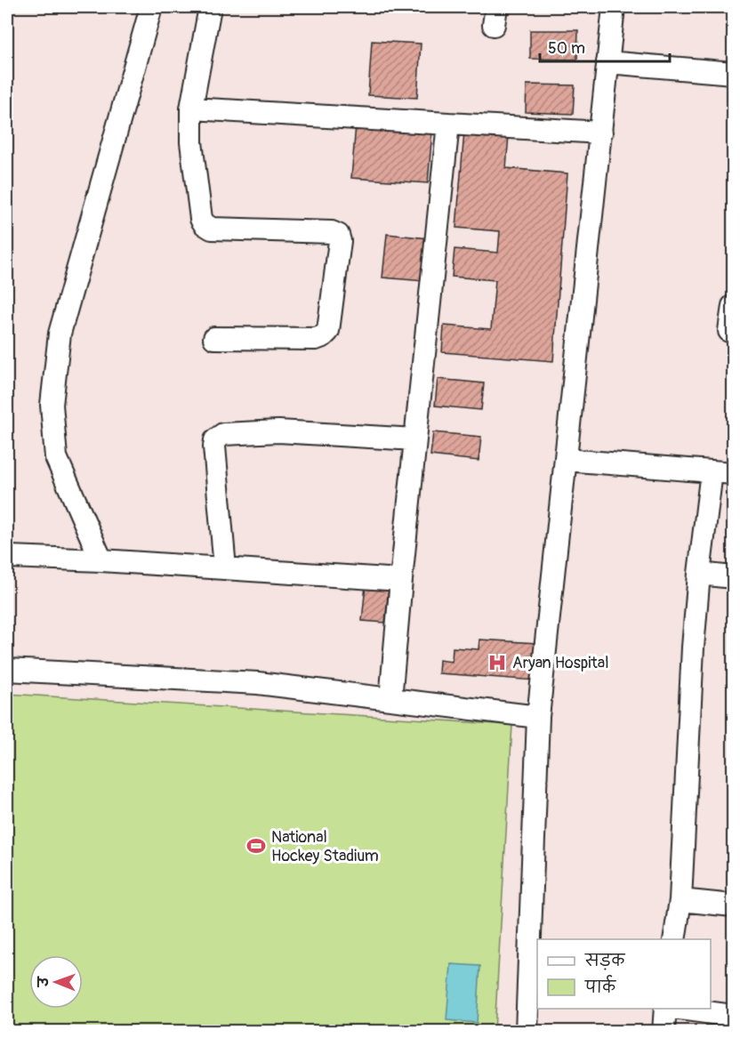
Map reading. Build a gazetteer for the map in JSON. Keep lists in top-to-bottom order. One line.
{"places":{"hospital":["Aryan Hospital"],"sports":["National Hockey Stadium"]},"legend":["सड़क","पार्क"],"scale_bar":"50 m","north":"left"}
